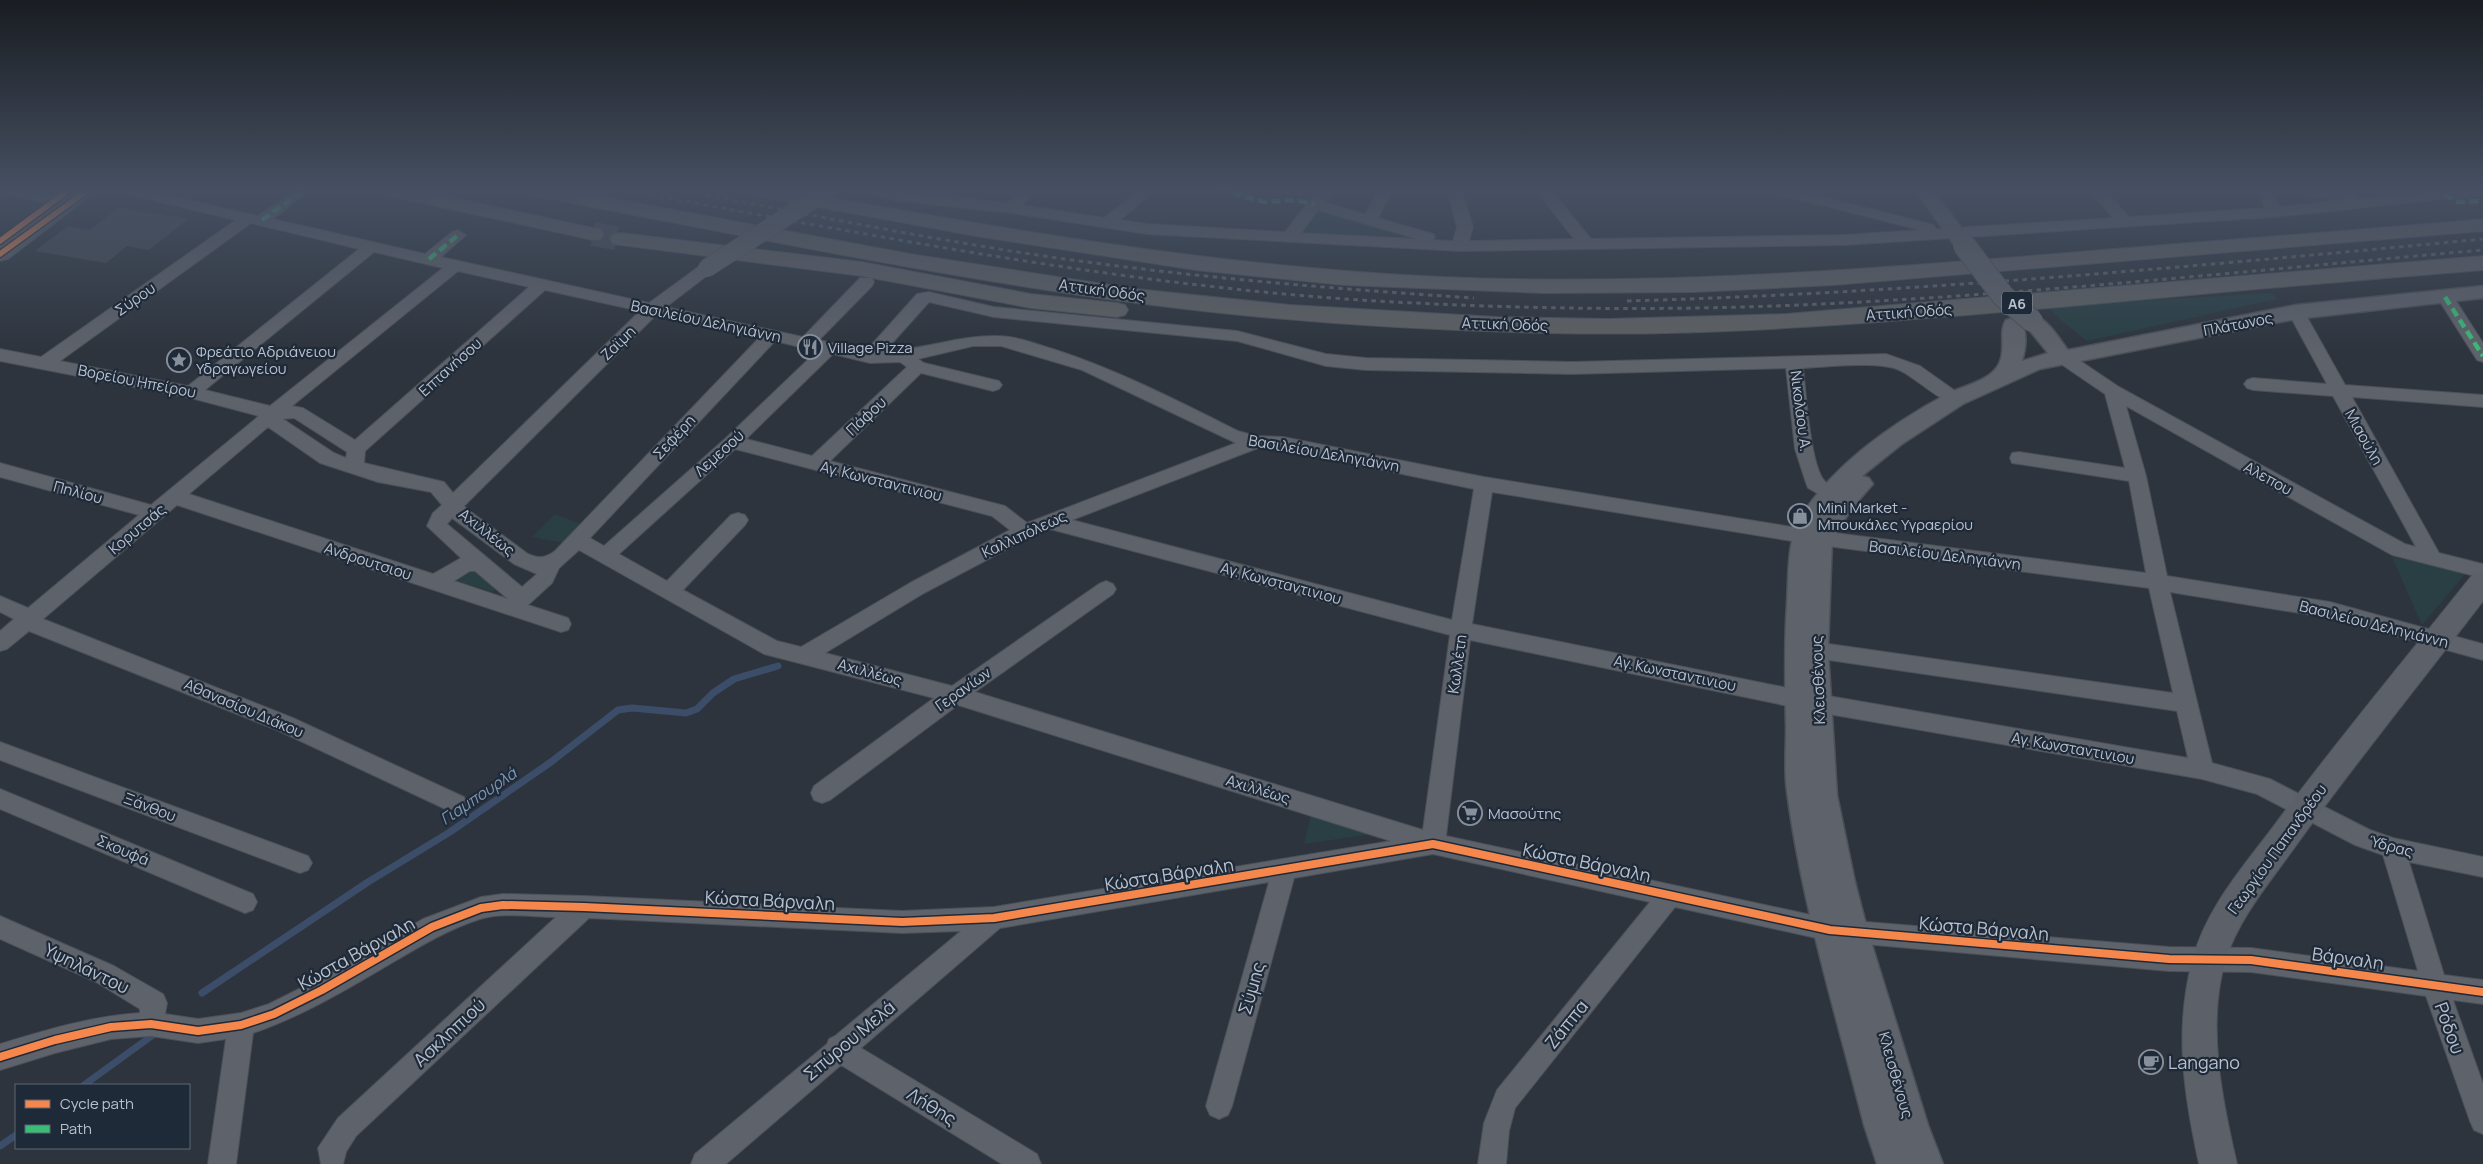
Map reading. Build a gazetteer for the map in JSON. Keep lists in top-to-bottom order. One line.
{"streets":{"highway":["Αττική Οδός","Α6"],"main road":["Γεωργίου Παπανδρέου"],"street":["Σύρου","Βασιλείου Δεληγιάννη","Πλάτωνος","Ζαϊμη","Επτανήσου","Βορείου Ηπείρου","Νικολάου Α.","Πάφου","Σεφέρη","Μιαούλη","Λεμεσού","Αλεπου","Αγ. Κωνσταντινιου","Πηλίου","Κορυτσάς","Αχιλλέως","Καλλιπόλεως","Ανδρουτσιου","Κωλλέτη","Κλεισθένους","Γερανίων","Αθανασίου Διάκου","Ξάνθου","Ύδρας","Σκουφά","Κώστα Βάρναλη","Βάρναλη","Υψηλάντου","Σύμης","Ζάππα","Ρόδου","Ασκληπιού","Σπύρου Μελά","Λήθης"]},"crossings":[["Σύρου","Βορείου Ηπείρου"],["Βασιλείου Δεληγιάννη","Ζαϊμη"],["Βασιλείου Δεληγιάννη","Επτανήσου"],["Βασιλείου Δεληγιάννη","Σεφέρη"],["Βασιλείου Δεληγιάννη","Λεμεσού"],["Βασιλείου Δεληγιάννη","Κορυτσάς"],["Βασιλείου Δεληγιάννη","Καλλιπόλεως"],["Βασιλείου Δεληγιάννη","Κωλλέτη"],["Βασιλείου Δεληγιάννη","Κλεισθένους"],["Βασιλείου Δεληγιάννη","Γεωργίου Παπανδρέου"],["Πλάτωνος","Μιαούλη"],["Πλάτωνος","Αλεπου"],["Πλάτωνος","Κλεισθένους"],["Ζαϊμη","Αχιλλέως"],["Επτανήσου","Αχιλλέως"],["Βορείου Ηπείρου","Κορυτσάς"],["Βορείου Ηπείρου","Αχιλλέως"],["Νικολάου Α.","Κλεισθένους"],["Πάφου","Αγ. Κωνσταντινιου"],["Σεφέρη","Αχιλλέως"],["Μιαούλη","Αλεπου"],["Λεμεσού","Αγ. Κωνσταντινιου"],["Λεμεσού","Αχιλλέως"],["Αλεπου","Κλεισθένους"],["Αγ. Κωνσταντινιου","Καλλιπόλεως"],["Αγ. Κωνσταντινιου","Κωλλέτη"],["Αγ. Κωνσταντινιου","Κλεισθένους"],["Αγ. Κωνσταντινιου","Ύδρας"],["Αγ. Κωνσταντινιου","Γεωργίου Παπανδρέου"],["Πηλίου","Κορυτσάς"],["Κορυτσάς","Αχιλλέως"],["Κορυτσάς","Ανδρουτσιου"],["Κορυτσάς","Αθανασίου Διάκου"],["Αχιλλέως","Καλλιπόλεως"],["Αχιλλέως","Κωλλέτη"],["Αχιλλέως","Γερανίων"],["Αχιλλέως","Κώστα Βάρναλη"],["Κωλλέτη","Κώστα Βάρναλη"],["Κλεισθένους","Κώστα Βάρναλη"],["Ύδρας","Γεωργίου Παπανδρέου"],["Ύδρας","Ρόδου"],["Γεωργίου Παπανδρέου","Κώστα Βάρναλη"],["Γεωργίου Παπανδρέου","Βάρναλη"],["Κώστα Βάρναλη","Βάρναλη"],["Κώστα Βάρναλη","Υψηλάντου"],["Κώστα Βάρναλη","Σύμης"],["Κώστα Βάρναλη","Ζάππα"],["Κώστα Βάρναλη","Ασκληπιού"],["Κώστα Βάρναλη","Σπύρου Μελά"],["Βάρναλη","Ρόδου"],["Σπύρου Μελά","Λήθης"]],"water":["Γιαμπουρλά"],"places":{"restaurant":["Village Pizza"],"place":["Φρεάτιο Αδριάνειου Υδραγωγείου"],"shop":["Mini Market - Μπουκάλες Υγραερίου"],"supermarket":["Μασούτης"],"cafe":["Langano"]},"legend":["Cycle path","Path"]}
